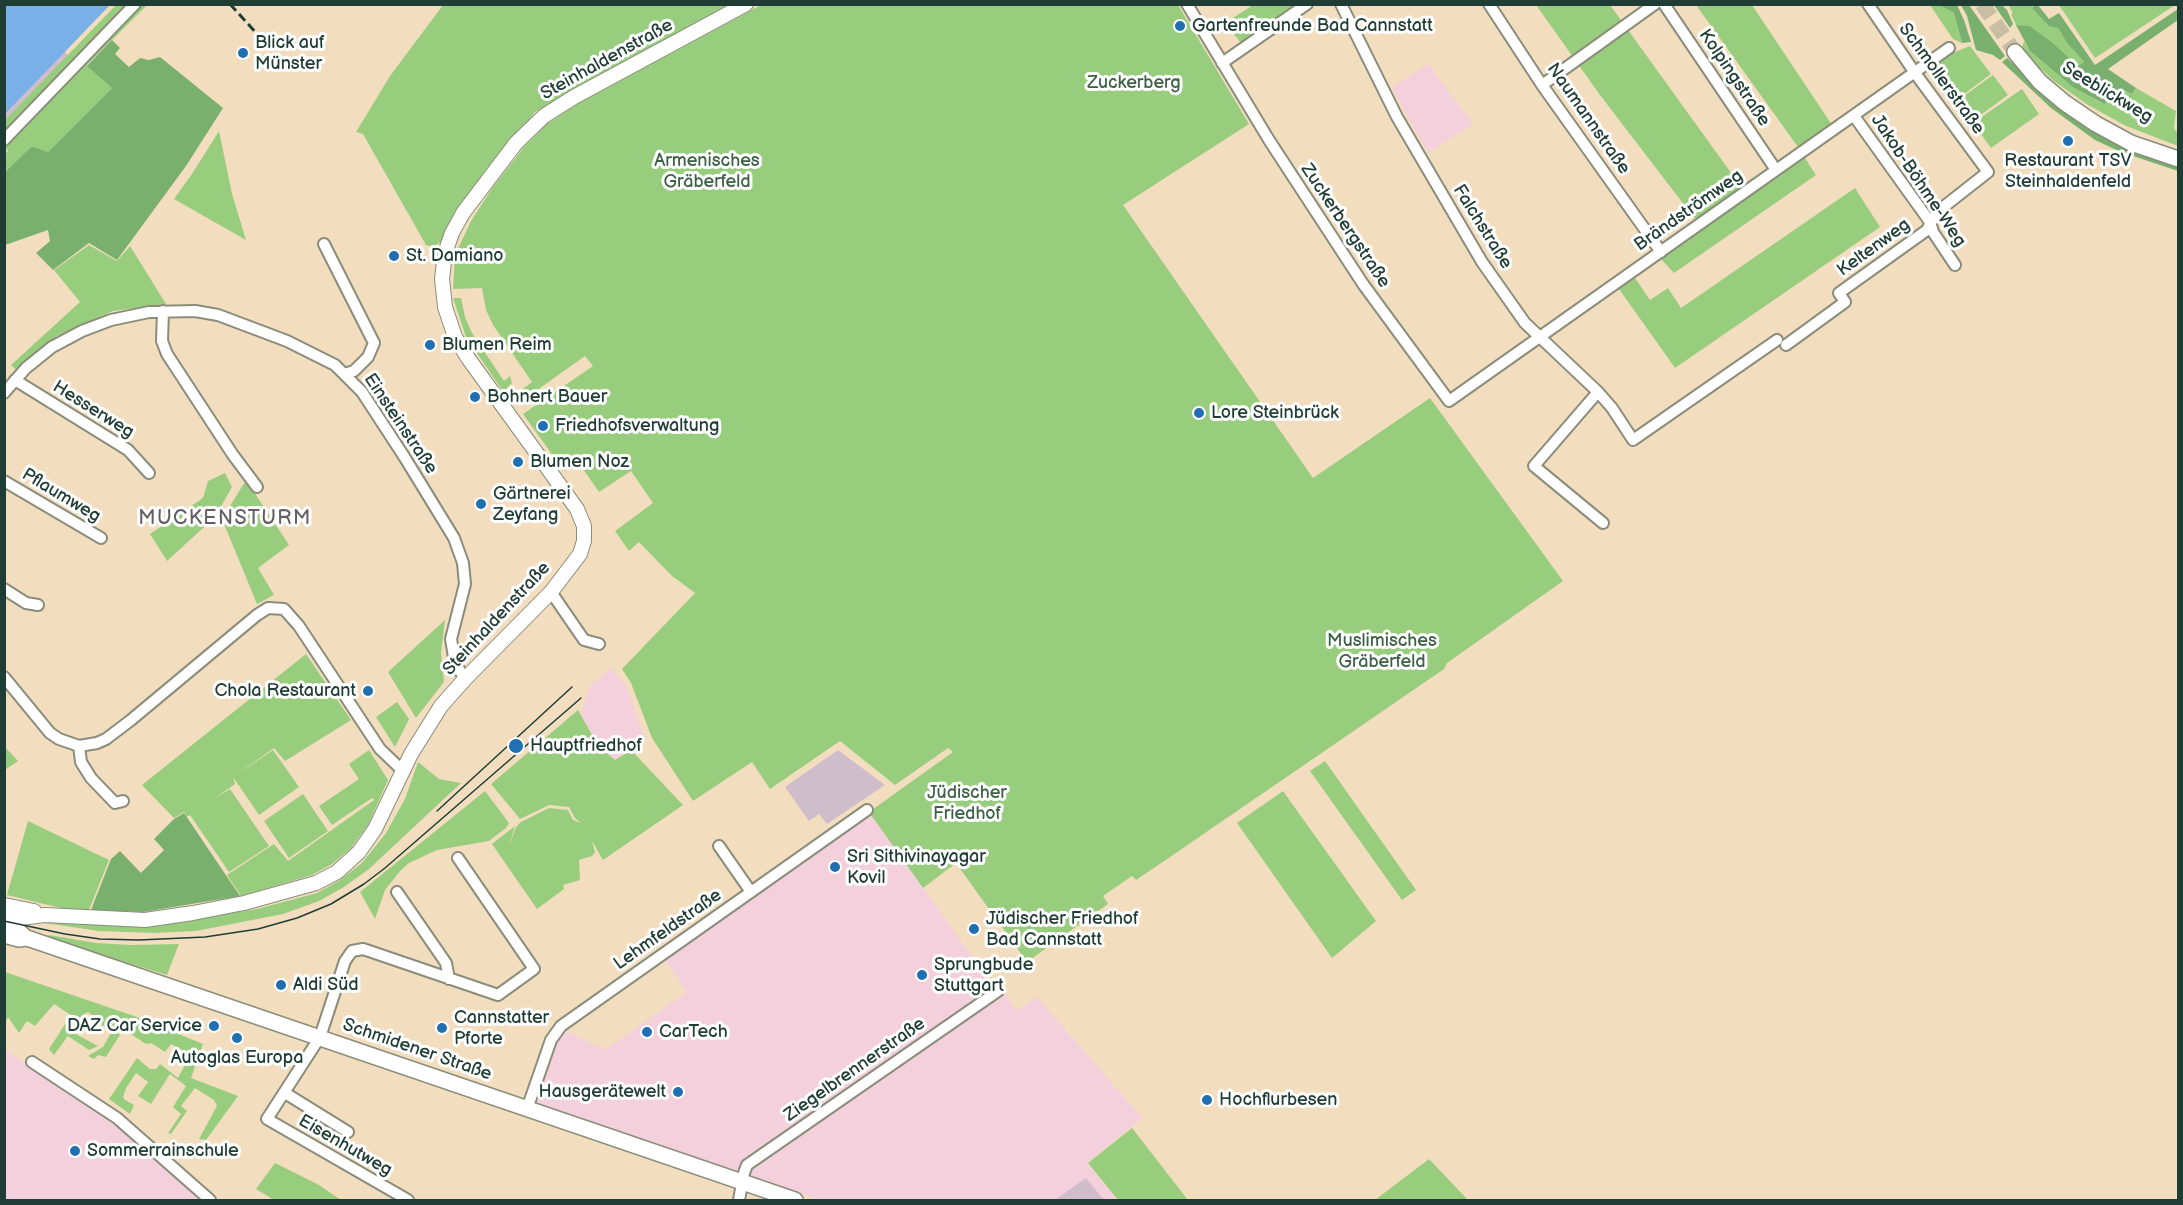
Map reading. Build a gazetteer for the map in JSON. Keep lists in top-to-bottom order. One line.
{"streets":{"main road":["Seeblickweg","Schmidener Straße"],"street":["Steinhaldenstraße","Kolpingstraße","Schmollerstraße","Naumannstraße","Jakob-Böhme-Weg","Brändströmweg","Zuckerbergstraße","Falchstraße","Keltenweg","Hesserweg","Einsteinstraße","Pflaumweg","Lehmfeldstraße","Ziegelbrennerstraße","Eisenhutweg"]},"crossings":[["Steinhaldenstraße","Einsteinstraße"],["Steinhaldenstraße","Schmidener Straße"],["Kolpingstraße","Brändströmweg"],["Schmollerstraße","Brändströmweg"],["Schmollerstraße","Keltenweg"],["Naumannstraße","Brändströmweg"],["Jakob-Böhme-Weg","Brändströmweg"],["Jakob-Böhme-Weg","Keltenweg"],["Brändströmweg","Zuckerbergstraße"],["Brändströmweg","Falchstraße"],["Falchstraße","Keltenweg"],["Hesserweg","Einsteinstraße"],["Lehmfeldstraße","Schmidener Straße"],["Schmidener Straße","Ziegelbrennerstraße"]],"districts":["MUCKENSTURM"],"parks":["Zuckerberg","Armenisches Gräberfeld","Muslimisches Gräberfeld","Jüdischer Friedhof"],"places":["Gartenfreunde Bad Cannstatt","Blick auf Münster","Restaurant TSV Steinhaldenfeld","St. Damiano","Blumen Reim","Bohnert Bauer","Lore Steinbrück","Friedhofsverwaltung","Blumen Noz","Gärtnerei Zeyfang","Chola Restaurant","Hauptfriedhof","Sri Sithivinayagar Kovil","Jüdischer Friedhof Bad Cannstatt","Sprungbude Stuttgart","Aldi Süd","DAZ Car Service","Cannstatter Pforte","CarTech","Autoglas Europa","Hausgerätewelt","Hochflurbesen","Sommerrainschule"]}
